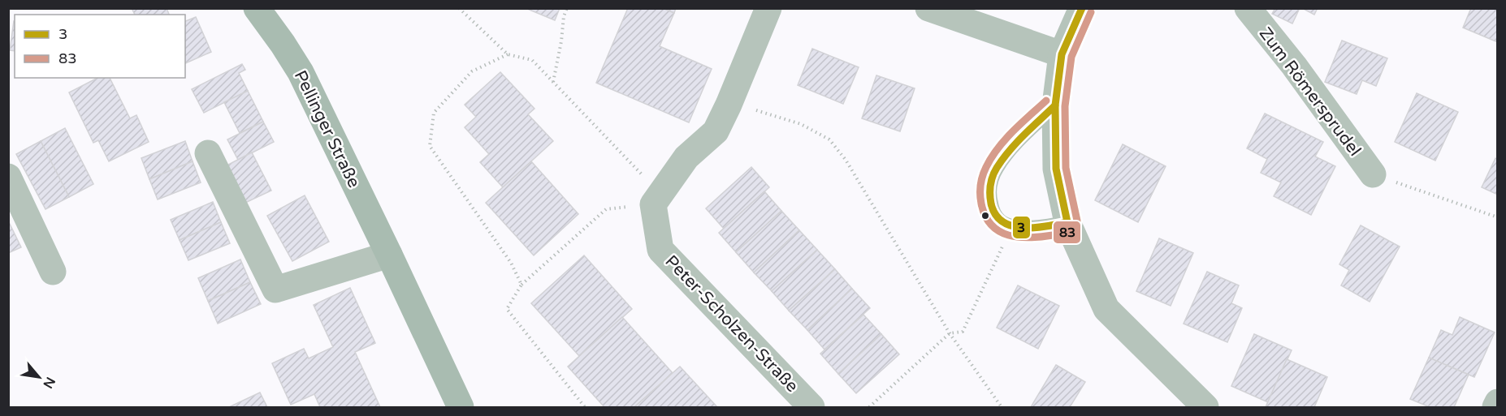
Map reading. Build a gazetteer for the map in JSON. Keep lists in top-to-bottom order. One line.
{"streets":{"main road":["Pellinger Straße"],"street":["Zum Römersprudel","Peter-Scholzen-Straße"]},"lines":["transit line 3","transit line 83"],"legend":["3","83"],"north":"bottom right"}
